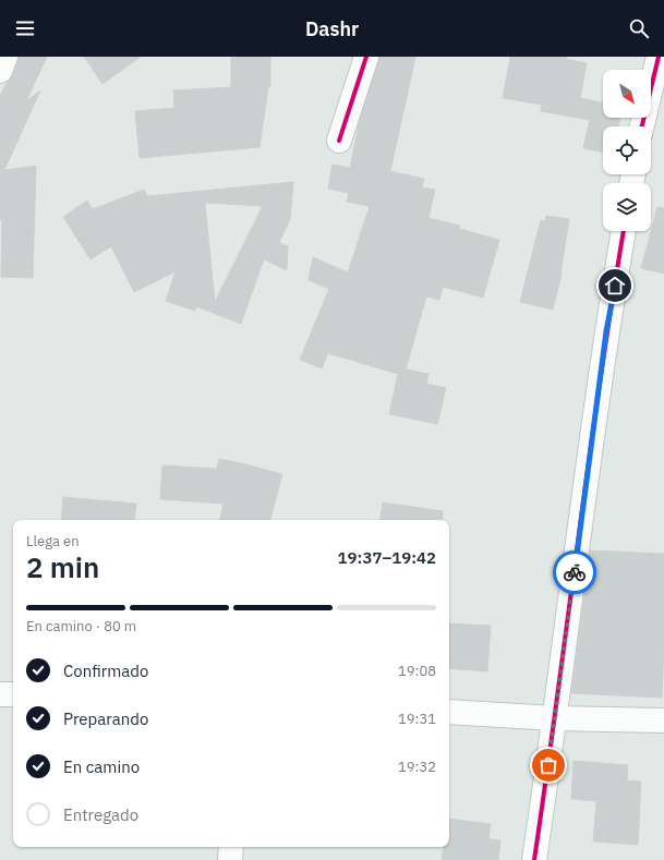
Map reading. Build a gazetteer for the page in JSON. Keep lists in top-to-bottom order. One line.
{"north":"bottom right","page":{"header":"Dashr","heading":["2 min","Llega en","19:37–19:42"],"bar":"En camino · 80 m","list":[["Confirmado","19:08"],["Preparando","19:31"],["En camino","19:32"],"Entregado"]}}
